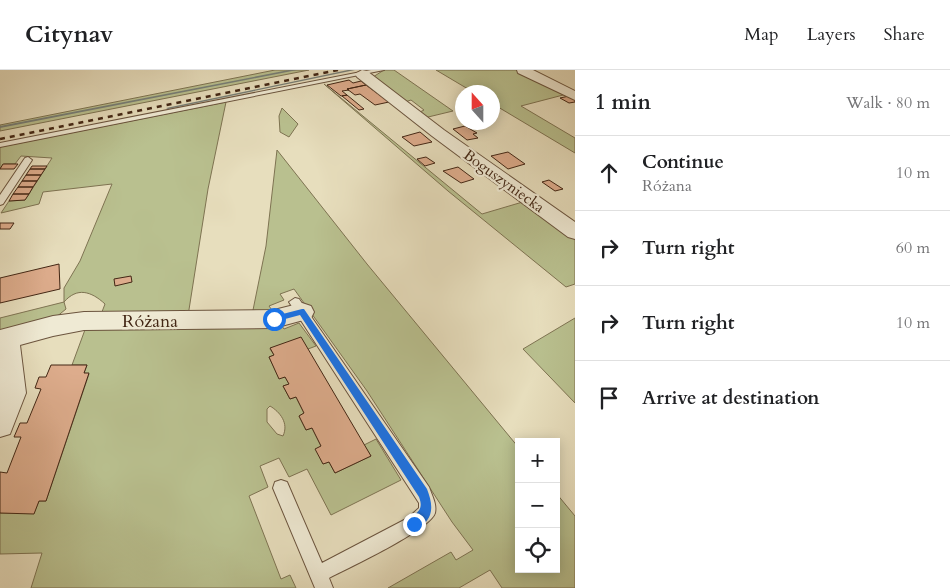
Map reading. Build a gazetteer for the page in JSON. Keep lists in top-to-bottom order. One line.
{"streets":{"street":["Boguszyniecka","Różana"]},"north":"top","page":{"header":"Citynav","nav":["Map","Layers","Share"],"heading":["1 min","Walk · 80 m"],"list":[["Continue","Różana","10 m"],["Turn right","60 m"],["Turn right","10 m"],"Arrive at destination"],"map_buttons":["+","−"]}}
